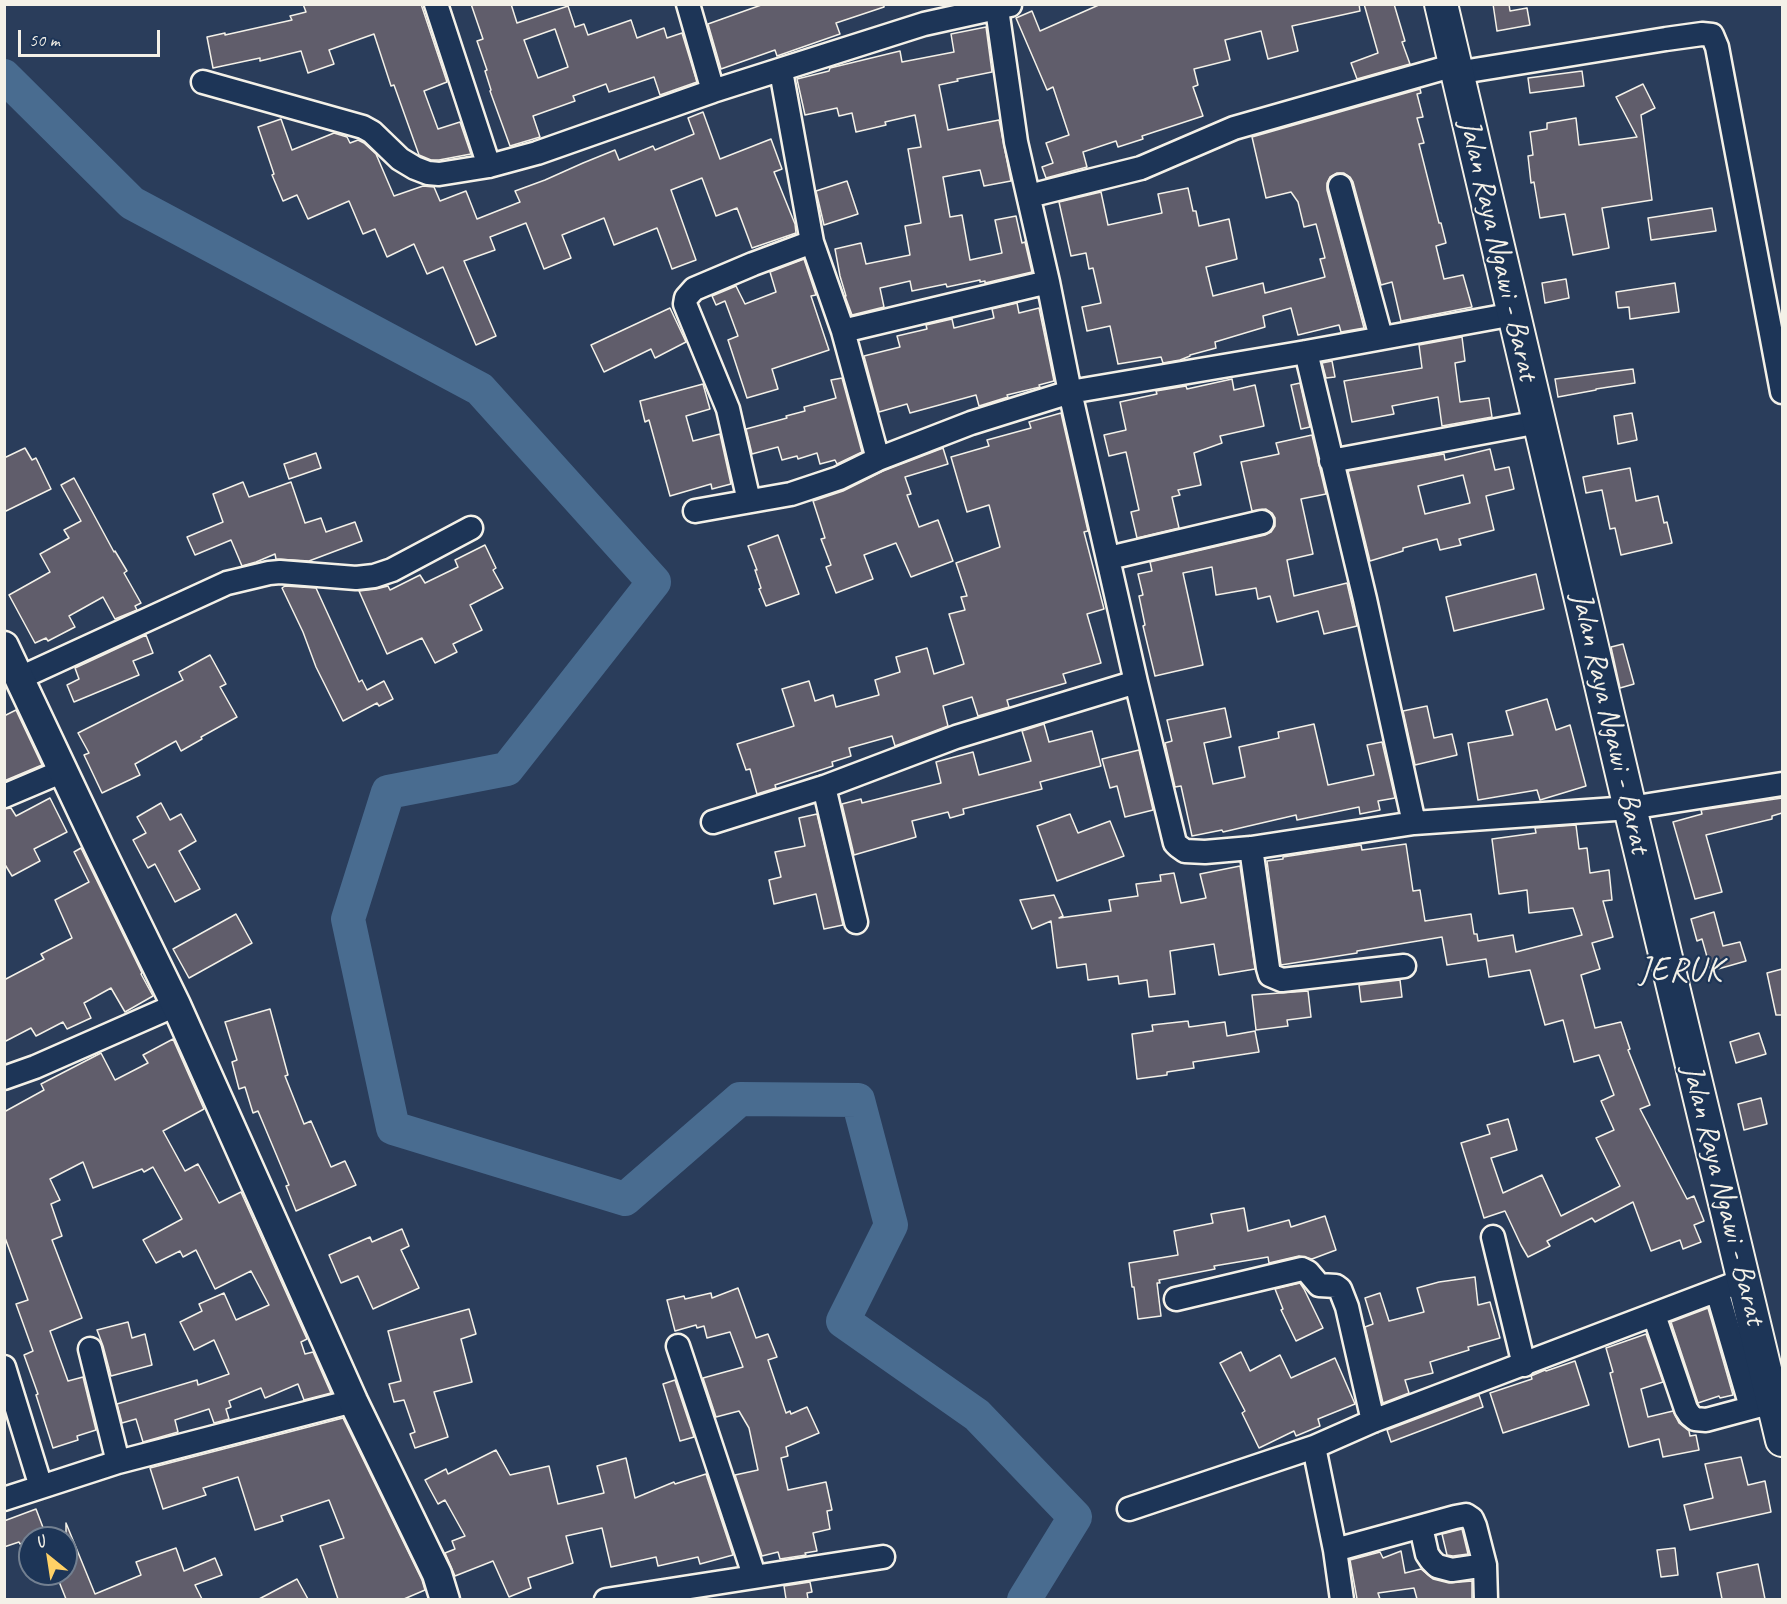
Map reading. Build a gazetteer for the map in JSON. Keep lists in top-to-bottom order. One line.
{"streets":{"main road":["Jalan Raya Ngawi - Barat"]},"districts":["JERUK"],"scale_bar":"50 m","north":"top left"}
